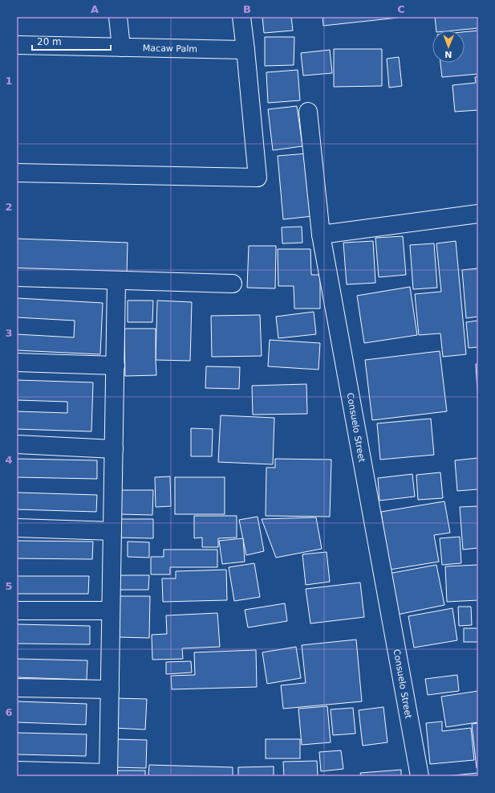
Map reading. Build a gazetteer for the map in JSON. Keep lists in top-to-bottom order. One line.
{"streets":{"street":["Macaw Palm","Consuelo Street"]},"scale_bar":"20 m","north":"bottom","grid":{"columns":["A","B","C"],"rows":["1","2","3","4","5","6"]}}
